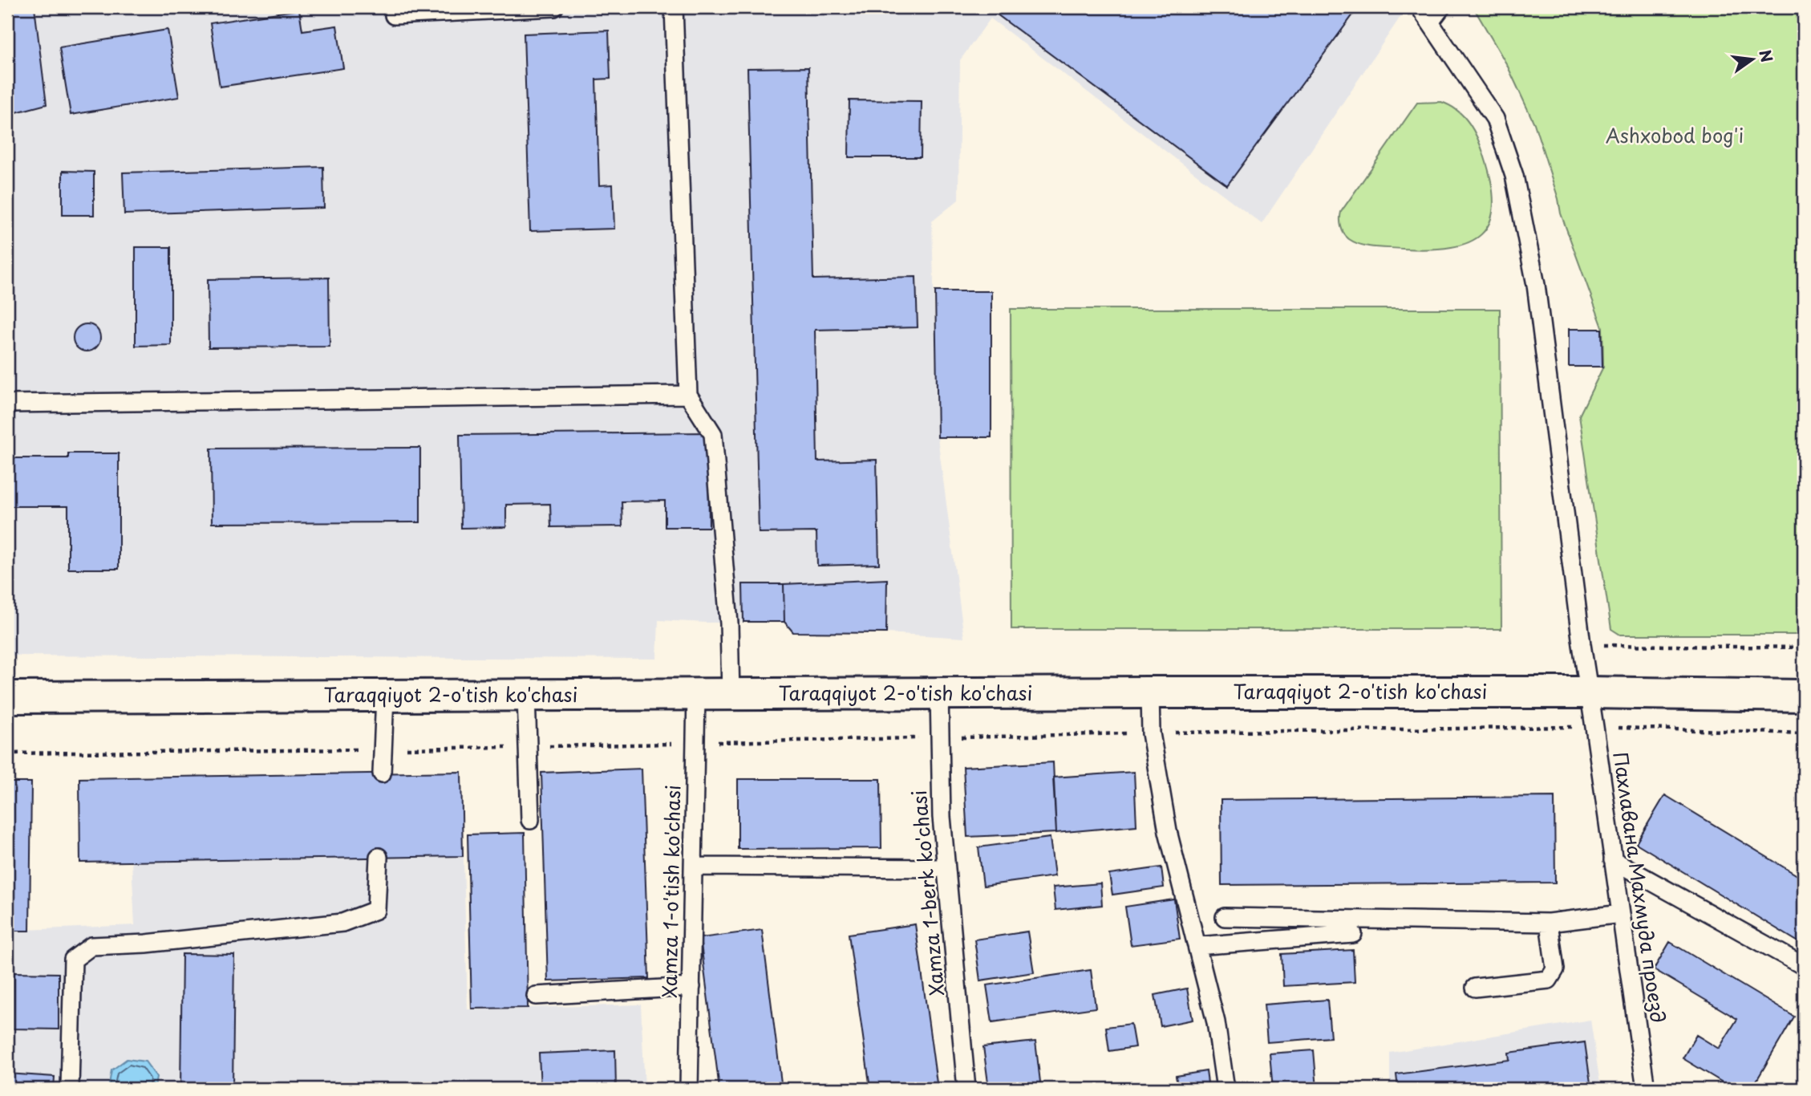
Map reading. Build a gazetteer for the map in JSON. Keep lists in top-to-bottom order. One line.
{"streets":{"main road":["Taraqqiyot 2-o'tish ko'chasi"],"lane":["Пахлавана Махмуда проезд","Xamza 1-o'tish ko'chasi","Xamza 1-berk ko'chasi"]},"crossings":[["Taraqqiyot 2-o'tish ko'chasi","Пахлавана Махмуда проезд"],["Taraqqiyot 2-o'tish ko'chasi","Xamza 1-o'tish ko'chasi"],["Taraqqiyot 2-o'tish ko'chasi","Xamza 1-berk ko'chasi"]],"parks":["Ashxobod bog'i"],"north":"right"}
